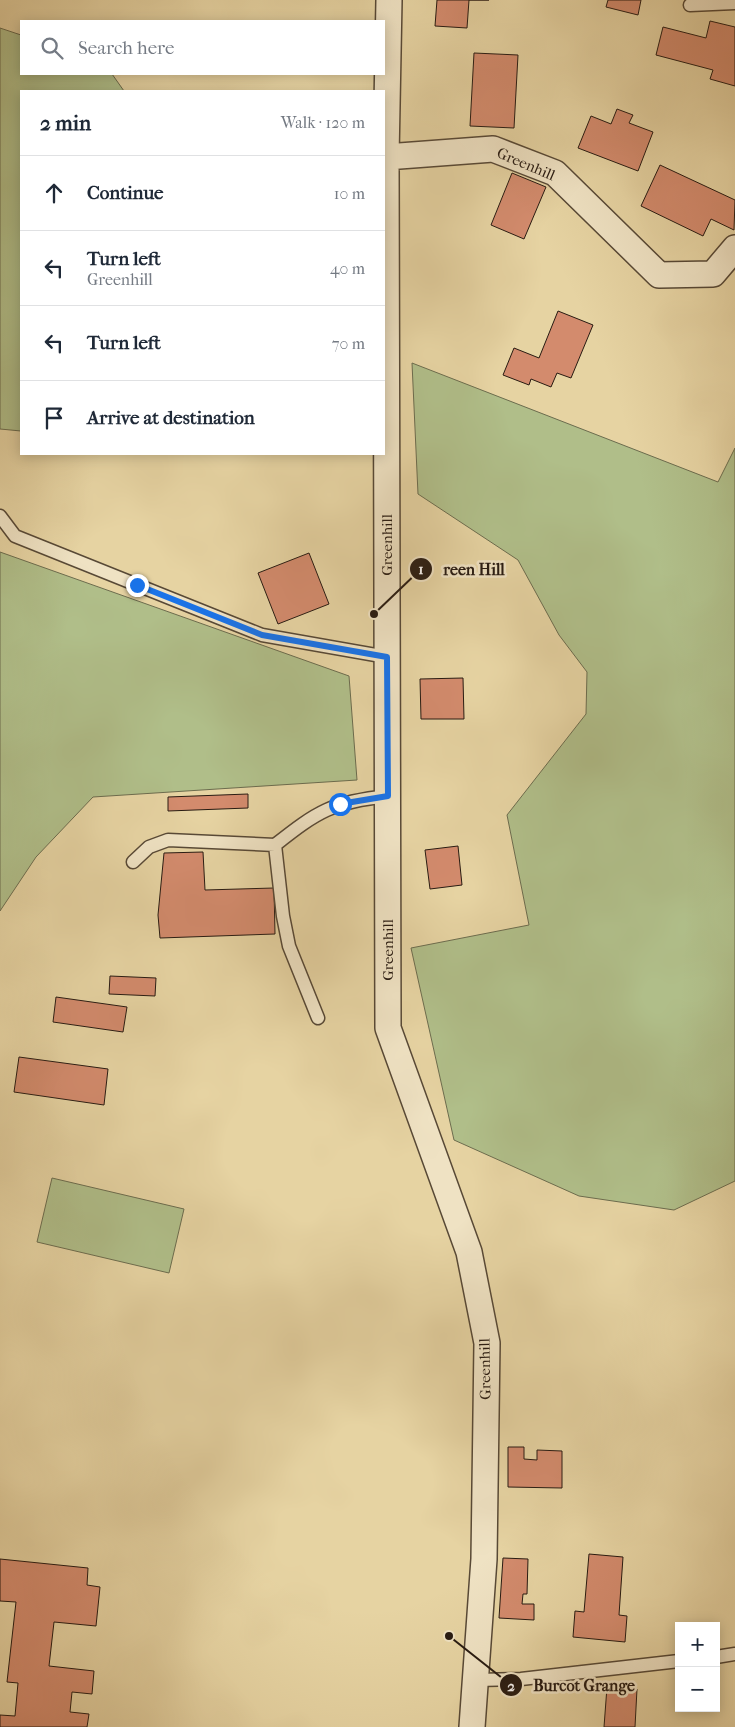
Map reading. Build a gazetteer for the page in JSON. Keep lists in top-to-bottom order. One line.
{"streets":{"street":["Greenhill"]},"places":["reen Hill","Burcot Grange"],"page":{"search":"Search here","heading":["2 min","Walk · 120 m"],"list":[["Continue","10 m"],["Turn left","Greenhill","40 m"],["Turn left","70 m"],"Arrive at destination"],"map_buttons":["+","−"]}}
